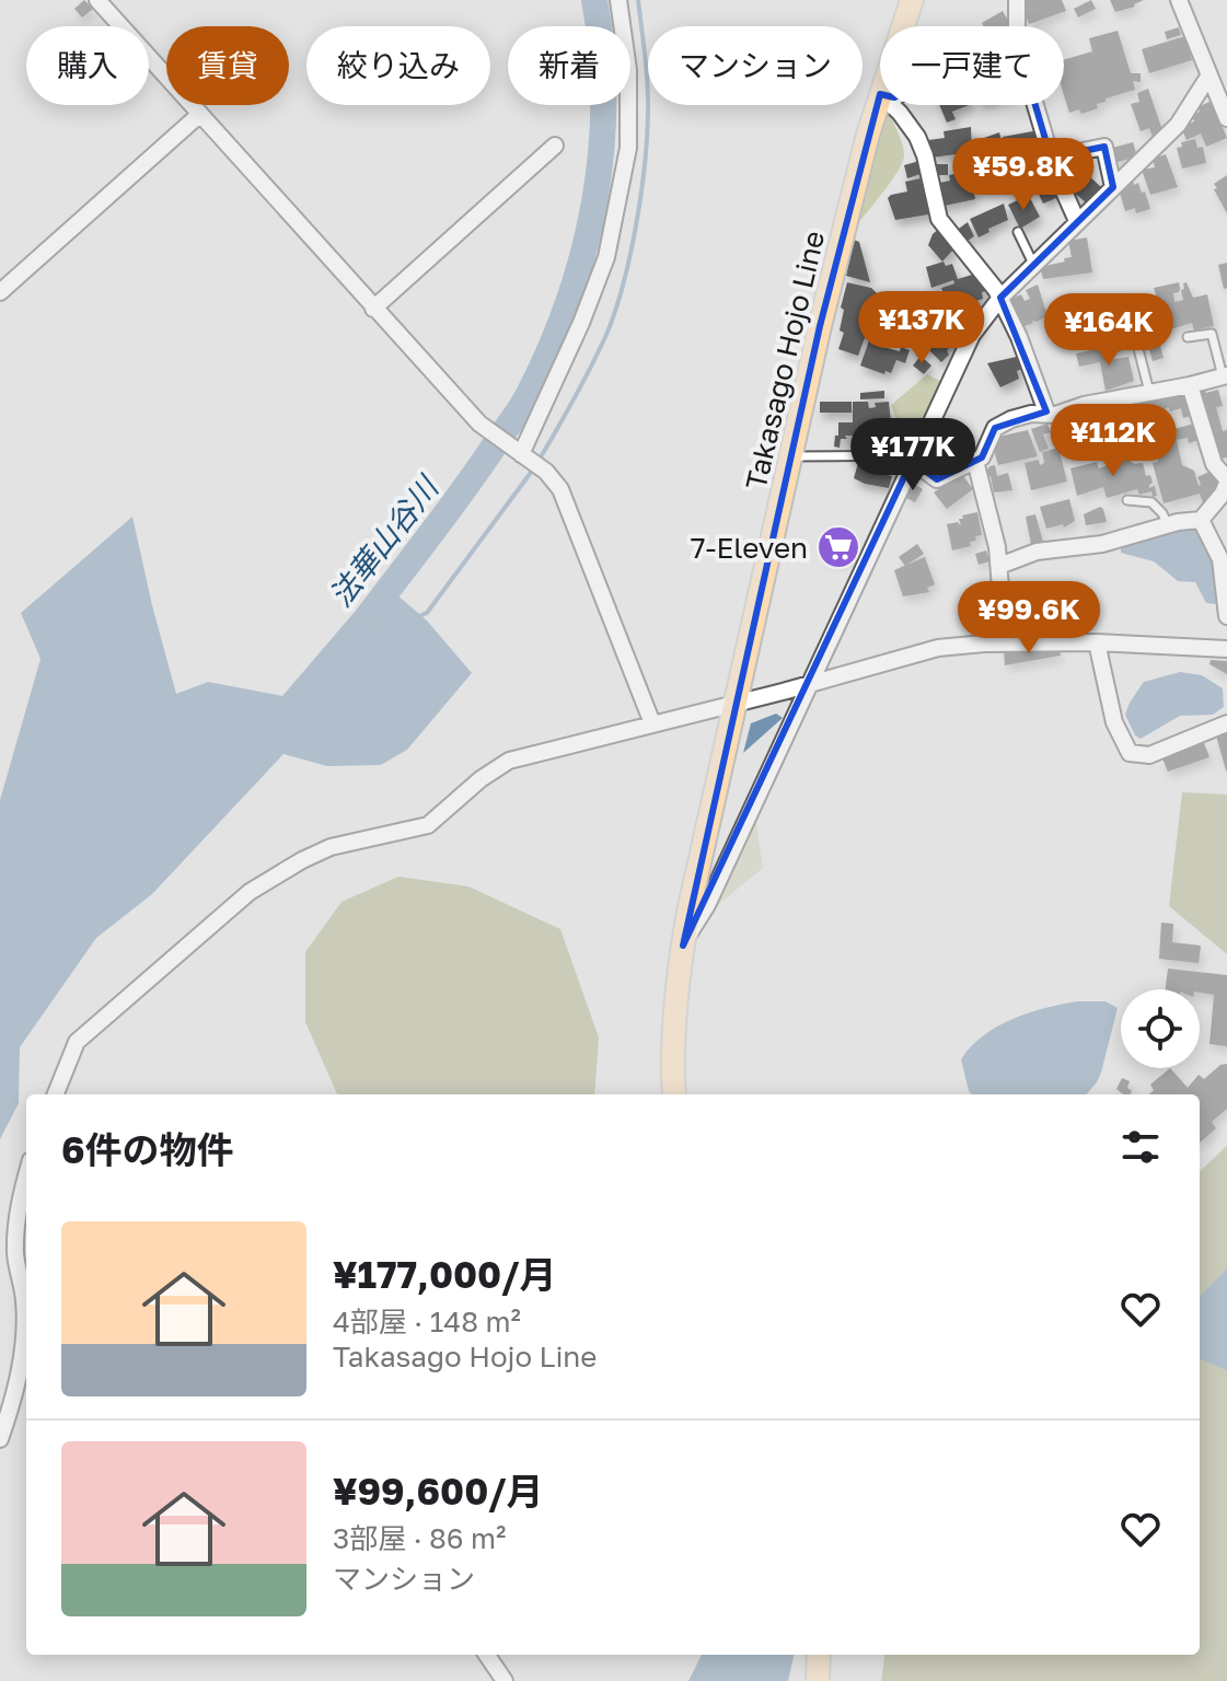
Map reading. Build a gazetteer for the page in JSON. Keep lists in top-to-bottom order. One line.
{"streets":{"main road":["Takasago Hojo Line"]},"water":["法華山谷川"],"places":{"supermarket":["7-Eleven"]},"page":{"chip":["購入","賃貸","絞り込み","新着","マンション","一戸建て"],"price":["¥59.8K","¥137K","¥164K","¥112K","¥177K","¥99.6K"],"heading":"6件の物件","list":[{"name":"¥177,000/月","note":"4部屋 · 148 m² · Takasago Hojo Line"},{"name":"¥99,600/月","note":"3部屋 · 86 m² · マンション"}]}}
